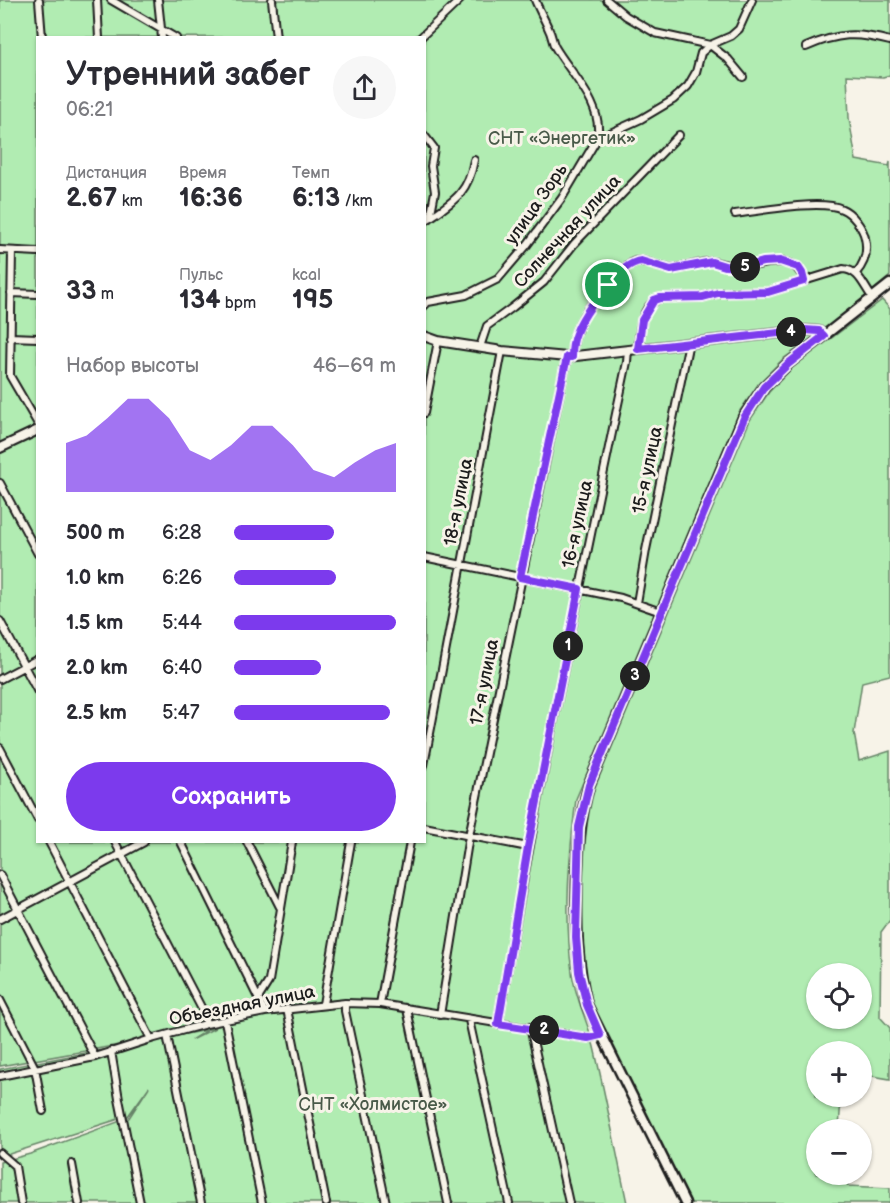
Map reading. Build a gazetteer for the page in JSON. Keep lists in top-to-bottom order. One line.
{"streets":{"street":["улица Зорь","Солнечная улица","15-я улица","18-я улица","16-я улица","17-я улица","Объездная улица"]},"crossings":[["16-я улица","Объездная улица"],["17-я улица","Объездная улица"]],"parks":["СНТ «Энергетик»","СНТ «Холмистое»"],"page":{"heading":["Утренний забег","06:21"],"stats":[["Дистанция","2.67 km"],["Время","16:36"],["Темп","6:13 /km"],["33 m"],["Пульс","134 bpm"],["kcal","195"]],"pins":["5","4","1","3","2"],"chart":["Набор высоты","46–69 m"],"list":[{"name":"500 m","note":"6:28"},{"name":"1.0 km","note":"6:26"},{"name":"1.5 km","note":"5:44"},{"name":"2.0 km","note":"6:40"},{"name":"2.5 km","note":"5:47"}],"buttons":"Сохранить","map_buttons":["+","−"]}}
